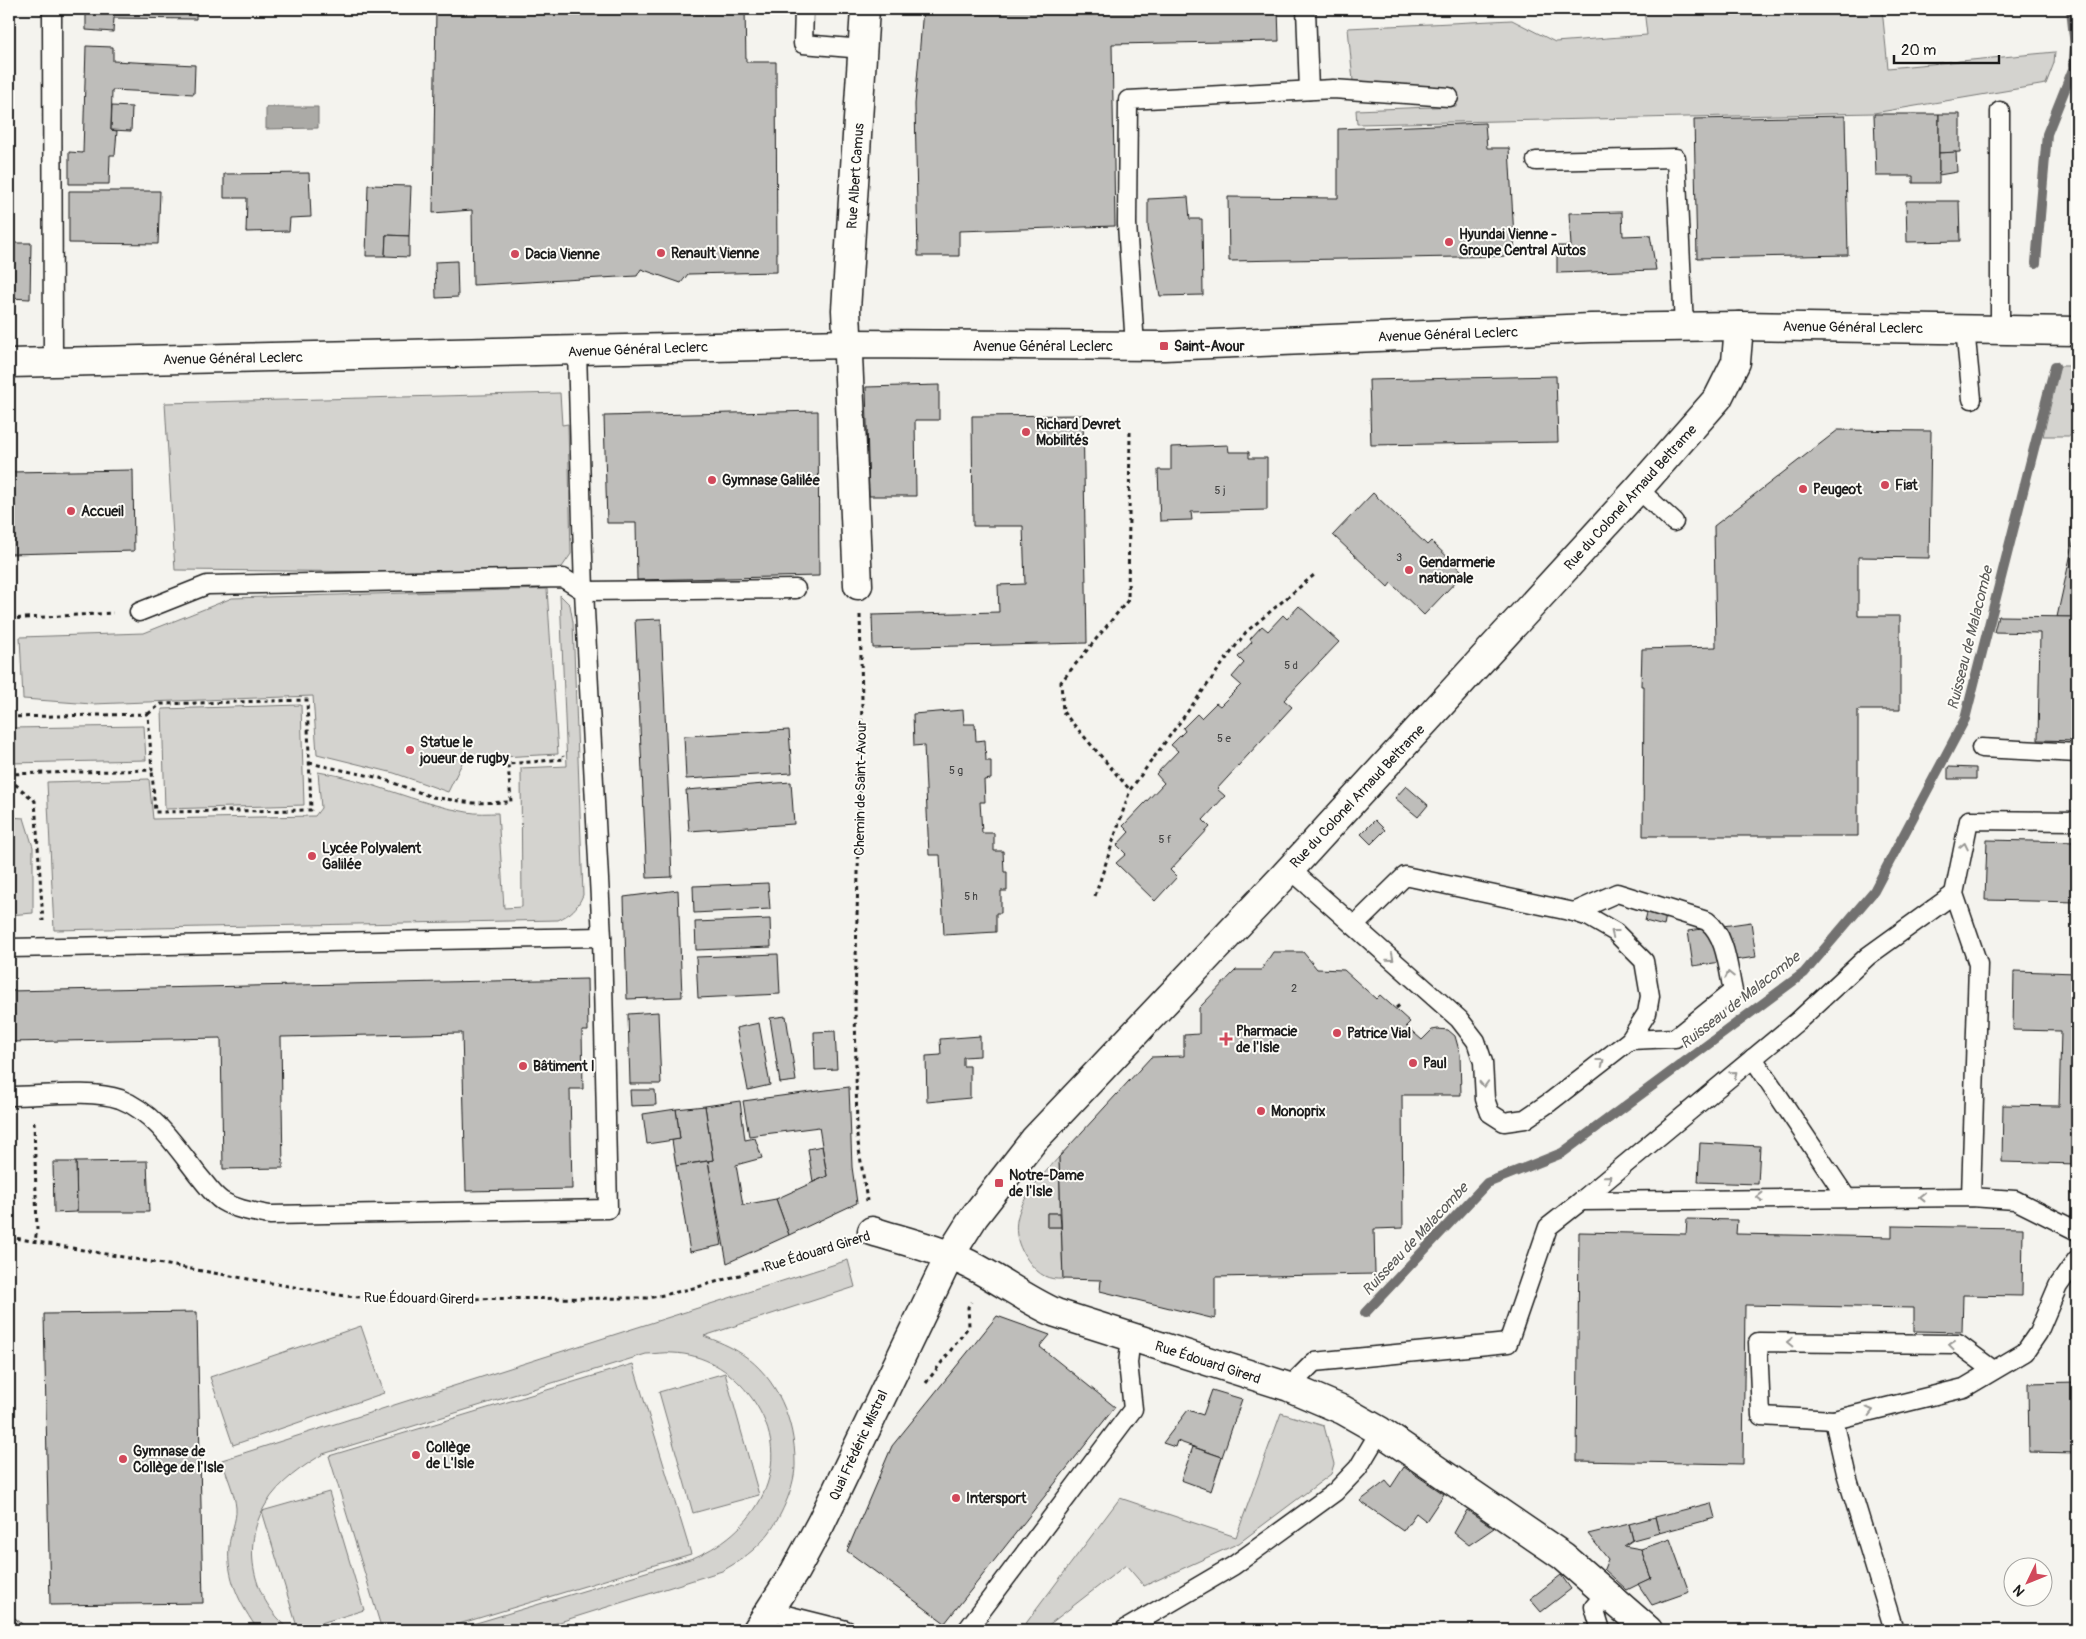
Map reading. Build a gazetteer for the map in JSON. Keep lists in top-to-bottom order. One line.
{"streets":{"street":["Rue Albert Camus","Avenue Général Leclerc","Rue du Colonel Arnaud Beltrame","Rue Édouard Girerd","Quai Frédéric Mistral"],"path":["Chemin de Saint-Avour"]},"crossings":[["Rue Albert Camus","Avenue Général Leclerc"],["Avenue Général Leclerc","Rue du Colonel Arnaud Beltrame"],["Rue du Colonel Arnaud Beltrame","Rue Édouard Girerd"],["Rue du Colonel Arnaud Beltrame","Quai Frédéric Mistral"],["Chemin de Saint-Avour","Rue Édouard Girerd"],["Rue Édouard Girerd","Quai Frédéric Mistral"]],"water":["Ruisseau de Malacombe"],"places":{"other":["Hyundai Vienne - Groupe Central Autos","Renault Vienne","Dacia Vienne","Richard Devret Mobilités","Gymnase Galilée","Fiat","Peugeot","Accueil","Gendarmerie nationale","Statue le joueur de rugby","Lycée Polyvalent Galilée","Patrice Vial","Paul","Bâtiment I","Monoprix","Collège de L'Isle","Gymnase de Collège de l'Isle","Intersport"],"transit":["Saint-Avour","Notre-Dame de l'Isle"],"health":["Pharmacie de l'Isle"]},"house_numbers":["5 j","3","5 d","5 e","5 g","5 f","5 h","2"],"scale_bar":"20 m","north":"bottom left"}
